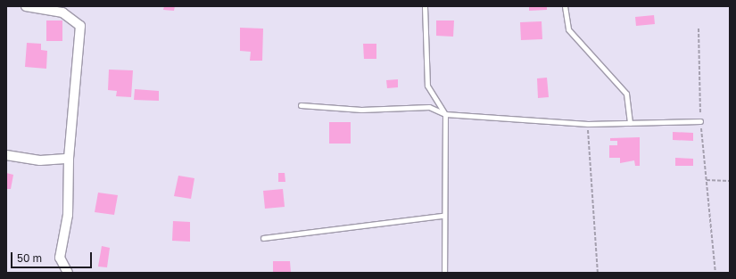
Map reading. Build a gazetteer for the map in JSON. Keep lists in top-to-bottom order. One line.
{"scale_bar":"50 m"}
